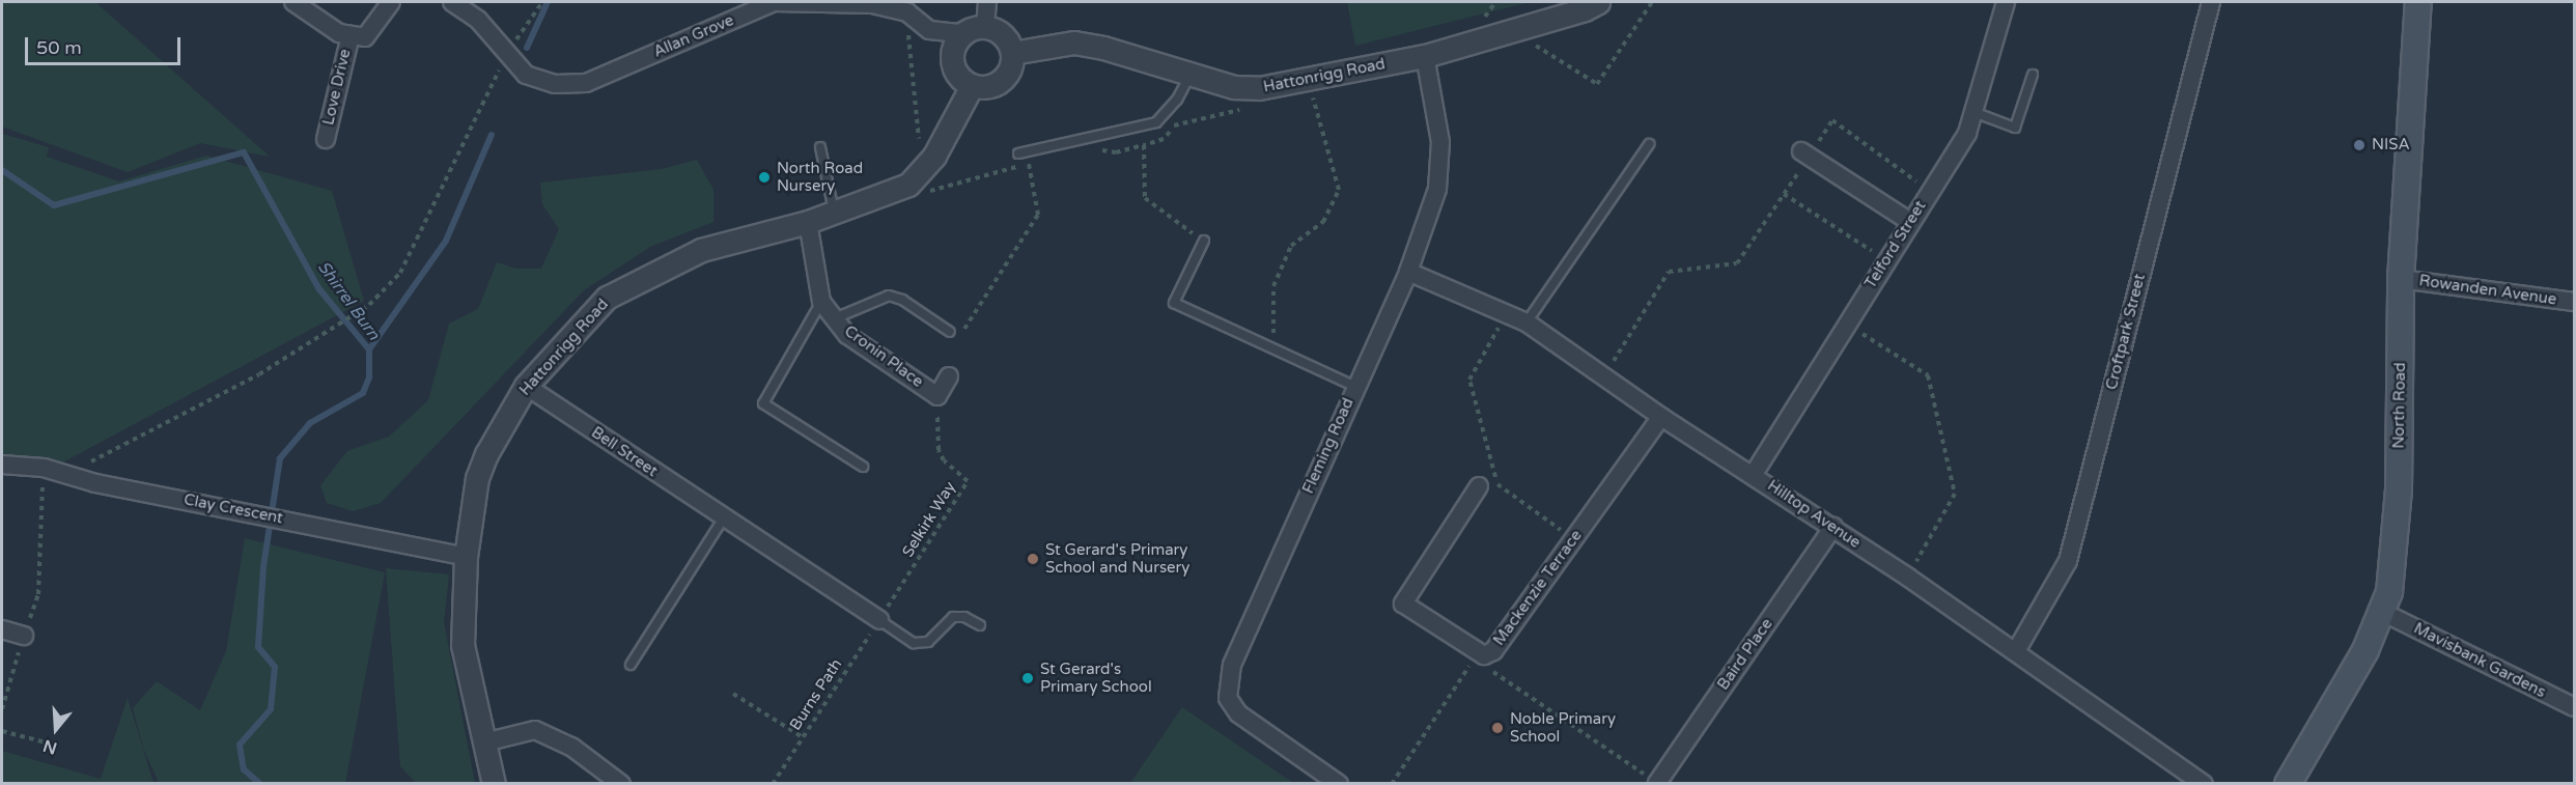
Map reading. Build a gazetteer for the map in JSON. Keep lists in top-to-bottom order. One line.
{"streets":{"main road":["North Road"],"street":["Allan Grove","Hattonrigg Road","Love Drive","Telford Street","Rowanden Avenue","Croftpark Street","Cronin Place","Fleming Road","Bell Street","Clay Crescent","Hilltop Avenue","Mackenzie Terrace","Baird Place","Mavisbank Gardens"],"path":["Selkirk Way","Burns Path"]},"crossings":[["Allan Grove","Hattonrigg Road"],["Hattonrigg Road","Cronin Place"],["Hattonrigg Road","Fleming Road"],["Hattonrigg Road","Bell Street"],["Hattonrigg Road","Clay Crescent"],["Telford Street","Hilltop Avenue"],["Rowanden Avenue","North Road"],["Croftpark Street","Hilltop Avenue"],["Cronin Place","Selkirk Way"],["North Road","Mavisbank Gardens"],["Fleming Road","Hilltop Avenue"],["Bell Street","Selkirk Way"],["Bell Street","Burns Path"],["Hilltop Avenue","Mackenzie Terrace"],["Hilltop Avenue","Baird Place"],["Selkirk Way","Burns Path"]],"water":["Shirrel Burn"],"places":["NISA","North Road Nursery","St Gerard's Primary School and Nursery","St Gerard's Primary School","Noble Primary School"],"scale_bar":"50 m","north":"bottom"}
